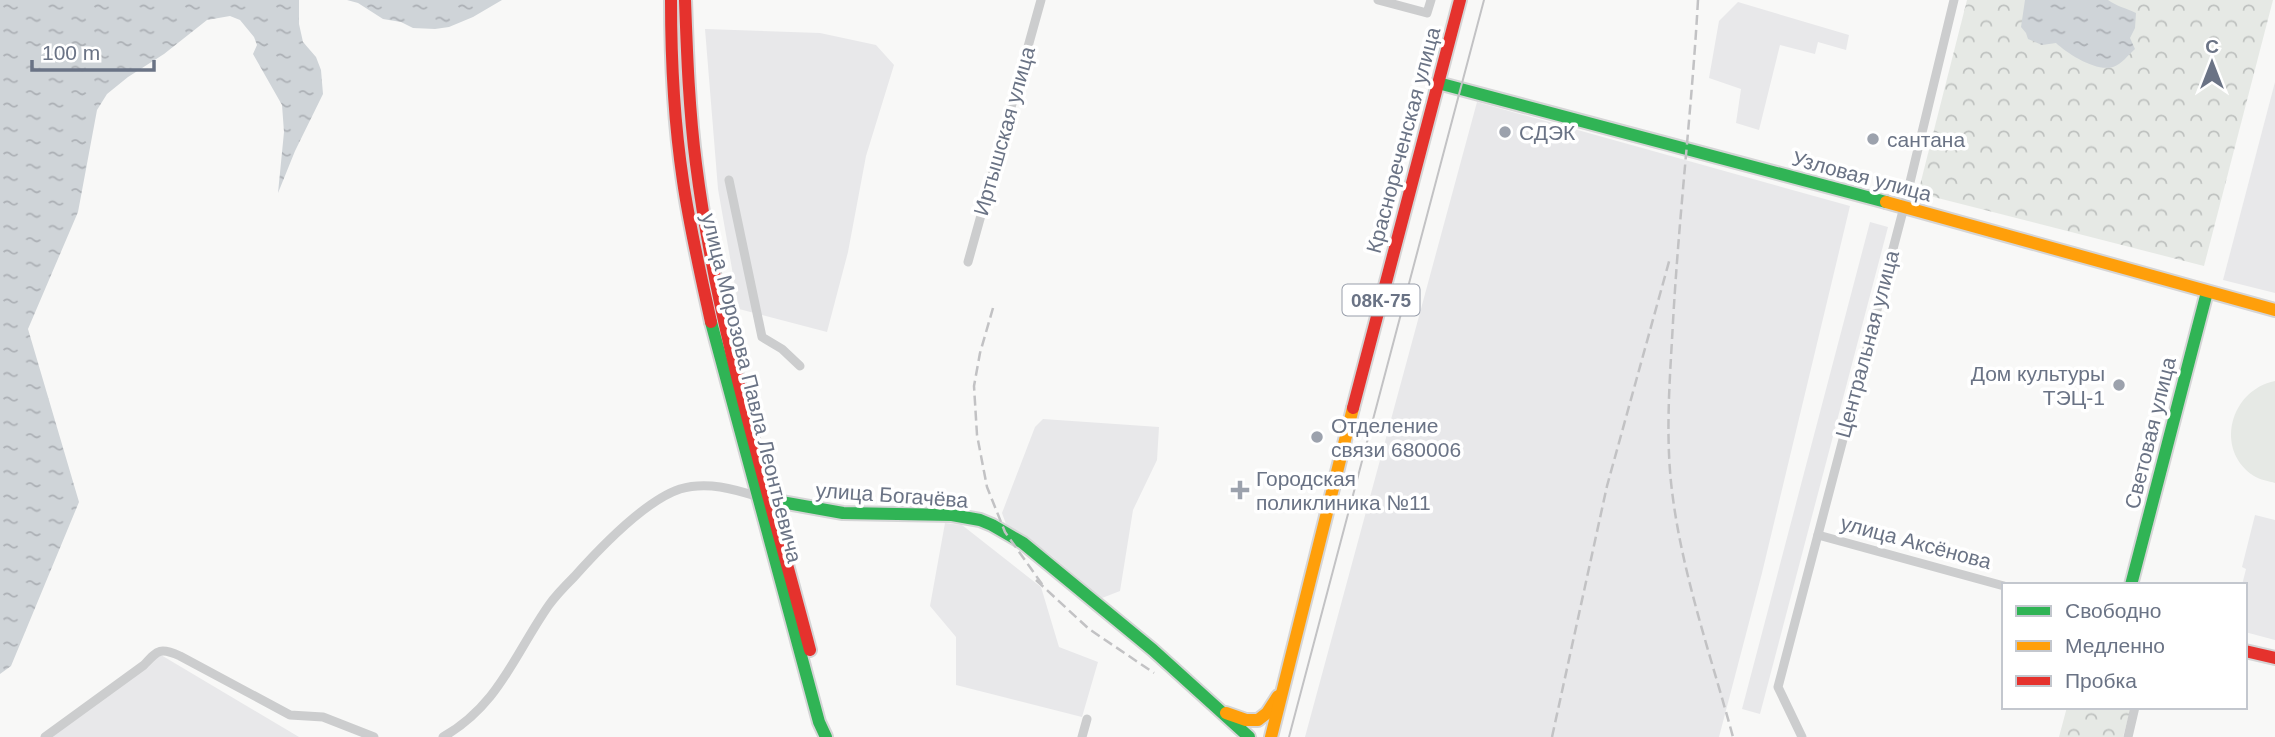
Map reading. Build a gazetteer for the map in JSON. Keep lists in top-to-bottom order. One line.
{"streets":{"main road":["Краснореченская улица","Узловая улица","08К-75","улица Морозова Павла Леонтьевича","Световая улица","улица Богачёва"],"street":["Иртышская улица","Центральная улица","улица Аксёнова"]},"crossings":[["Краснореченская улица","Узловая улица"],["Узловая улица","Центральная улица"],["Узловая улица","Световая улица"],["Центральная улица","улица Аксёнова"],["улица Морозова Павла Леонтьевича","улица Богачёва"]],"places":{"other":["СДЭК","сантана","Дом культуры ТЭЦ-1","Отделение связи 680006"],"health":["Городская поликлиника №11"]},"legend":["Свободно","Медленно","Пробка"],"scale_bar":"100 m","north":"top"}
